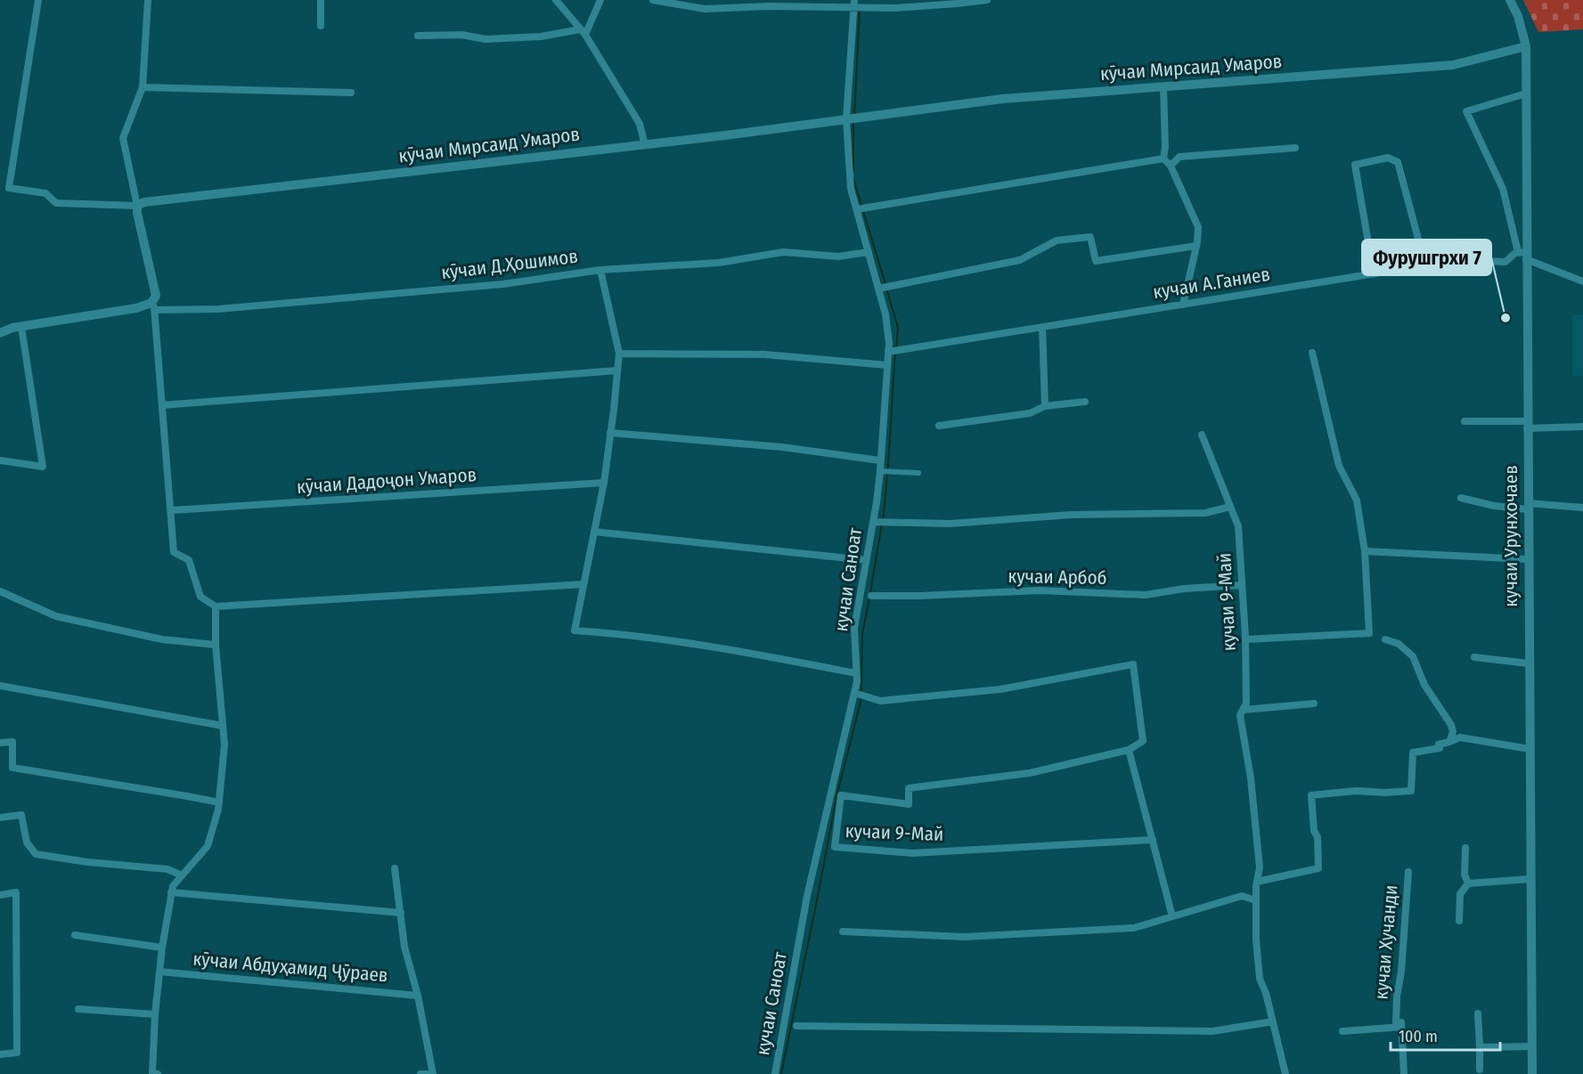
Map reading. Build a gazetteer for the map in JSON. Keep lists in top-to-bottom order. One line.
{"streets":{"street":["кӯчаи Мирсаид Умаров","кӯчаи Д.Ҳошимов","кучаи А.Ганиев","кӯчаи Дадоҷон Умаров","кучаи Урунхочаев","кучаи Арбоб","кучаи Саноат","кучаи 9-Май","кучаи Хучанди","кӯчаи Абдуҳамид Ҷӯраев"]},"crossings":[["кӯчаи Мирсаид Умаров","кучаи Урунхочаев"],["кӯчаи Мирсаид Умаров","кучаи Саноат"],["кӯчаи Д.Ҳошимов","кучаи Саноат"],["кучаи А.Ганиев","кучаи Урунхочаев"],["кучаи А.Ганиев","кучаи Саноат"],["кучаи Арбоб","кучаи 9-Май"]],"places":["Фурушгрхи 7"],"scale_bar":"100 m"}
